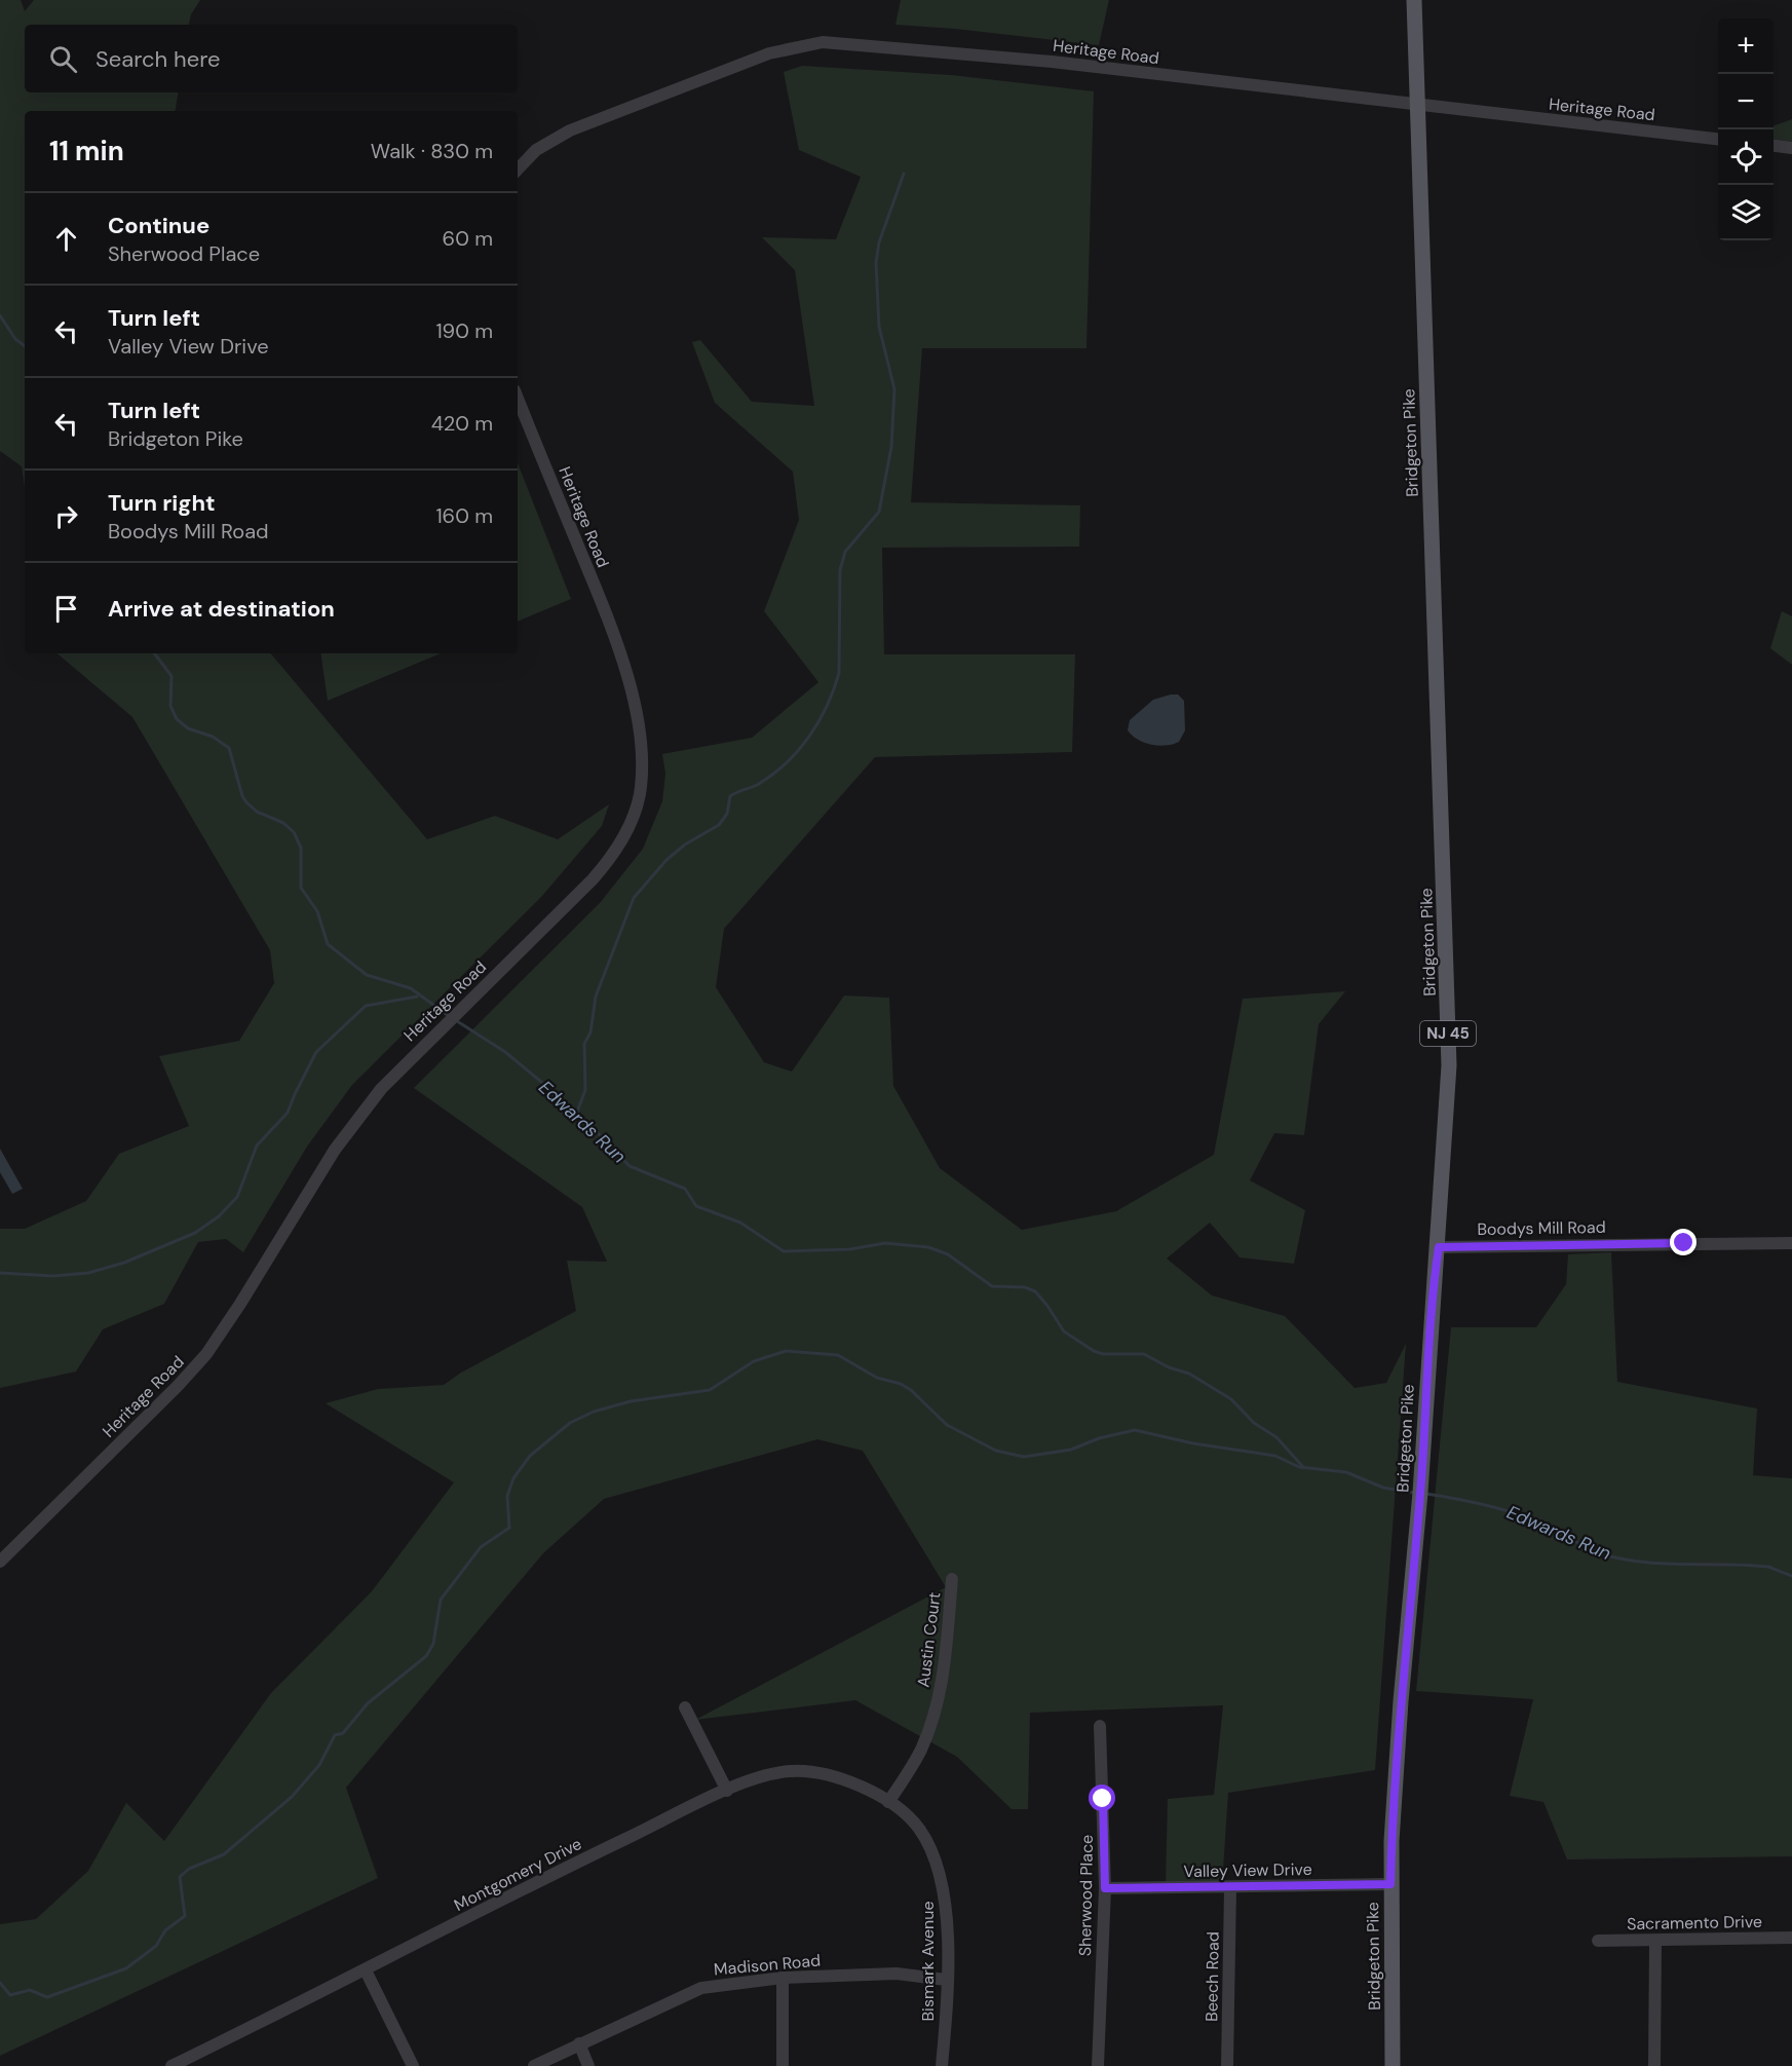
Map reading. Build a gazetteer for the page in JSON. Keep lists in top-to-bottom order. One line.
{"streets":{"main road":["Bridgeton Pike","NJ 45"],"street":["Heritage Road","Boodys Mill Road","Austin Court","Valley View Drive","Montgomery Drive","Sherwood Place","Sacramento Drive","Bismark Avenue","Madison Road","Beech Road"]},"crossings":[["Heritage Road","Bridgeton Pike"],["Bridgeton Pike","Boodys Mill Road"],["Bridgeton Pike","Valley View Drive"],["Austin Court","Montgomery Drive"],["Austin Court","Bismark Avenue"],["Valley View Drive","Sherwood Place"],["Valley View Drive","Beech Road"],["Montgomery Drive","Bismark Avenue"],["Bismark Avenue","Madison Road"]],"water":["Edwards Run"],"page":{"map_buttons":["+","−"],"search":"Search here","heading":["11 min","Walk · 830 m"],"list":[["Continue","Sherwood Place","60 m"],["Turn left","Valley View Drive","190 m"],["Turn left","Bridgeton Pike","420 m"],["Turn right","Boodys Mill Road","160 m"],"Arrive at destination"]}}
